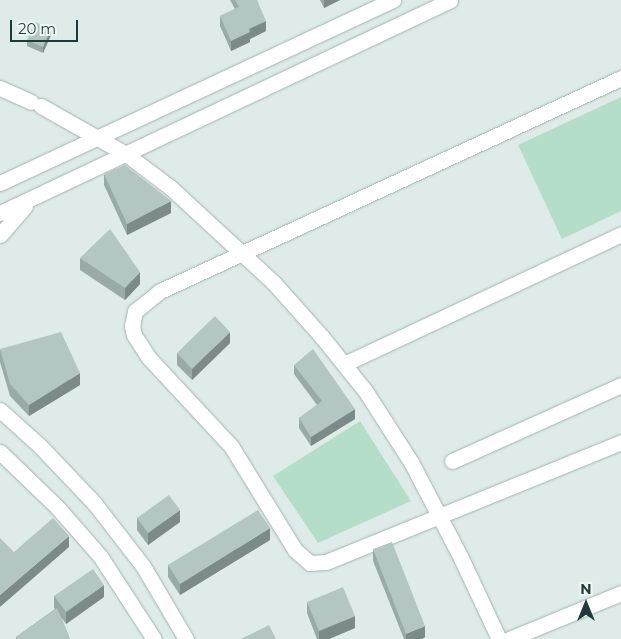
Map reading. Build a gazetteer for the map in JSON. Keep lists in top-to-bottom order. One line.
{"scale_bar":"20 m","north":"top"}
